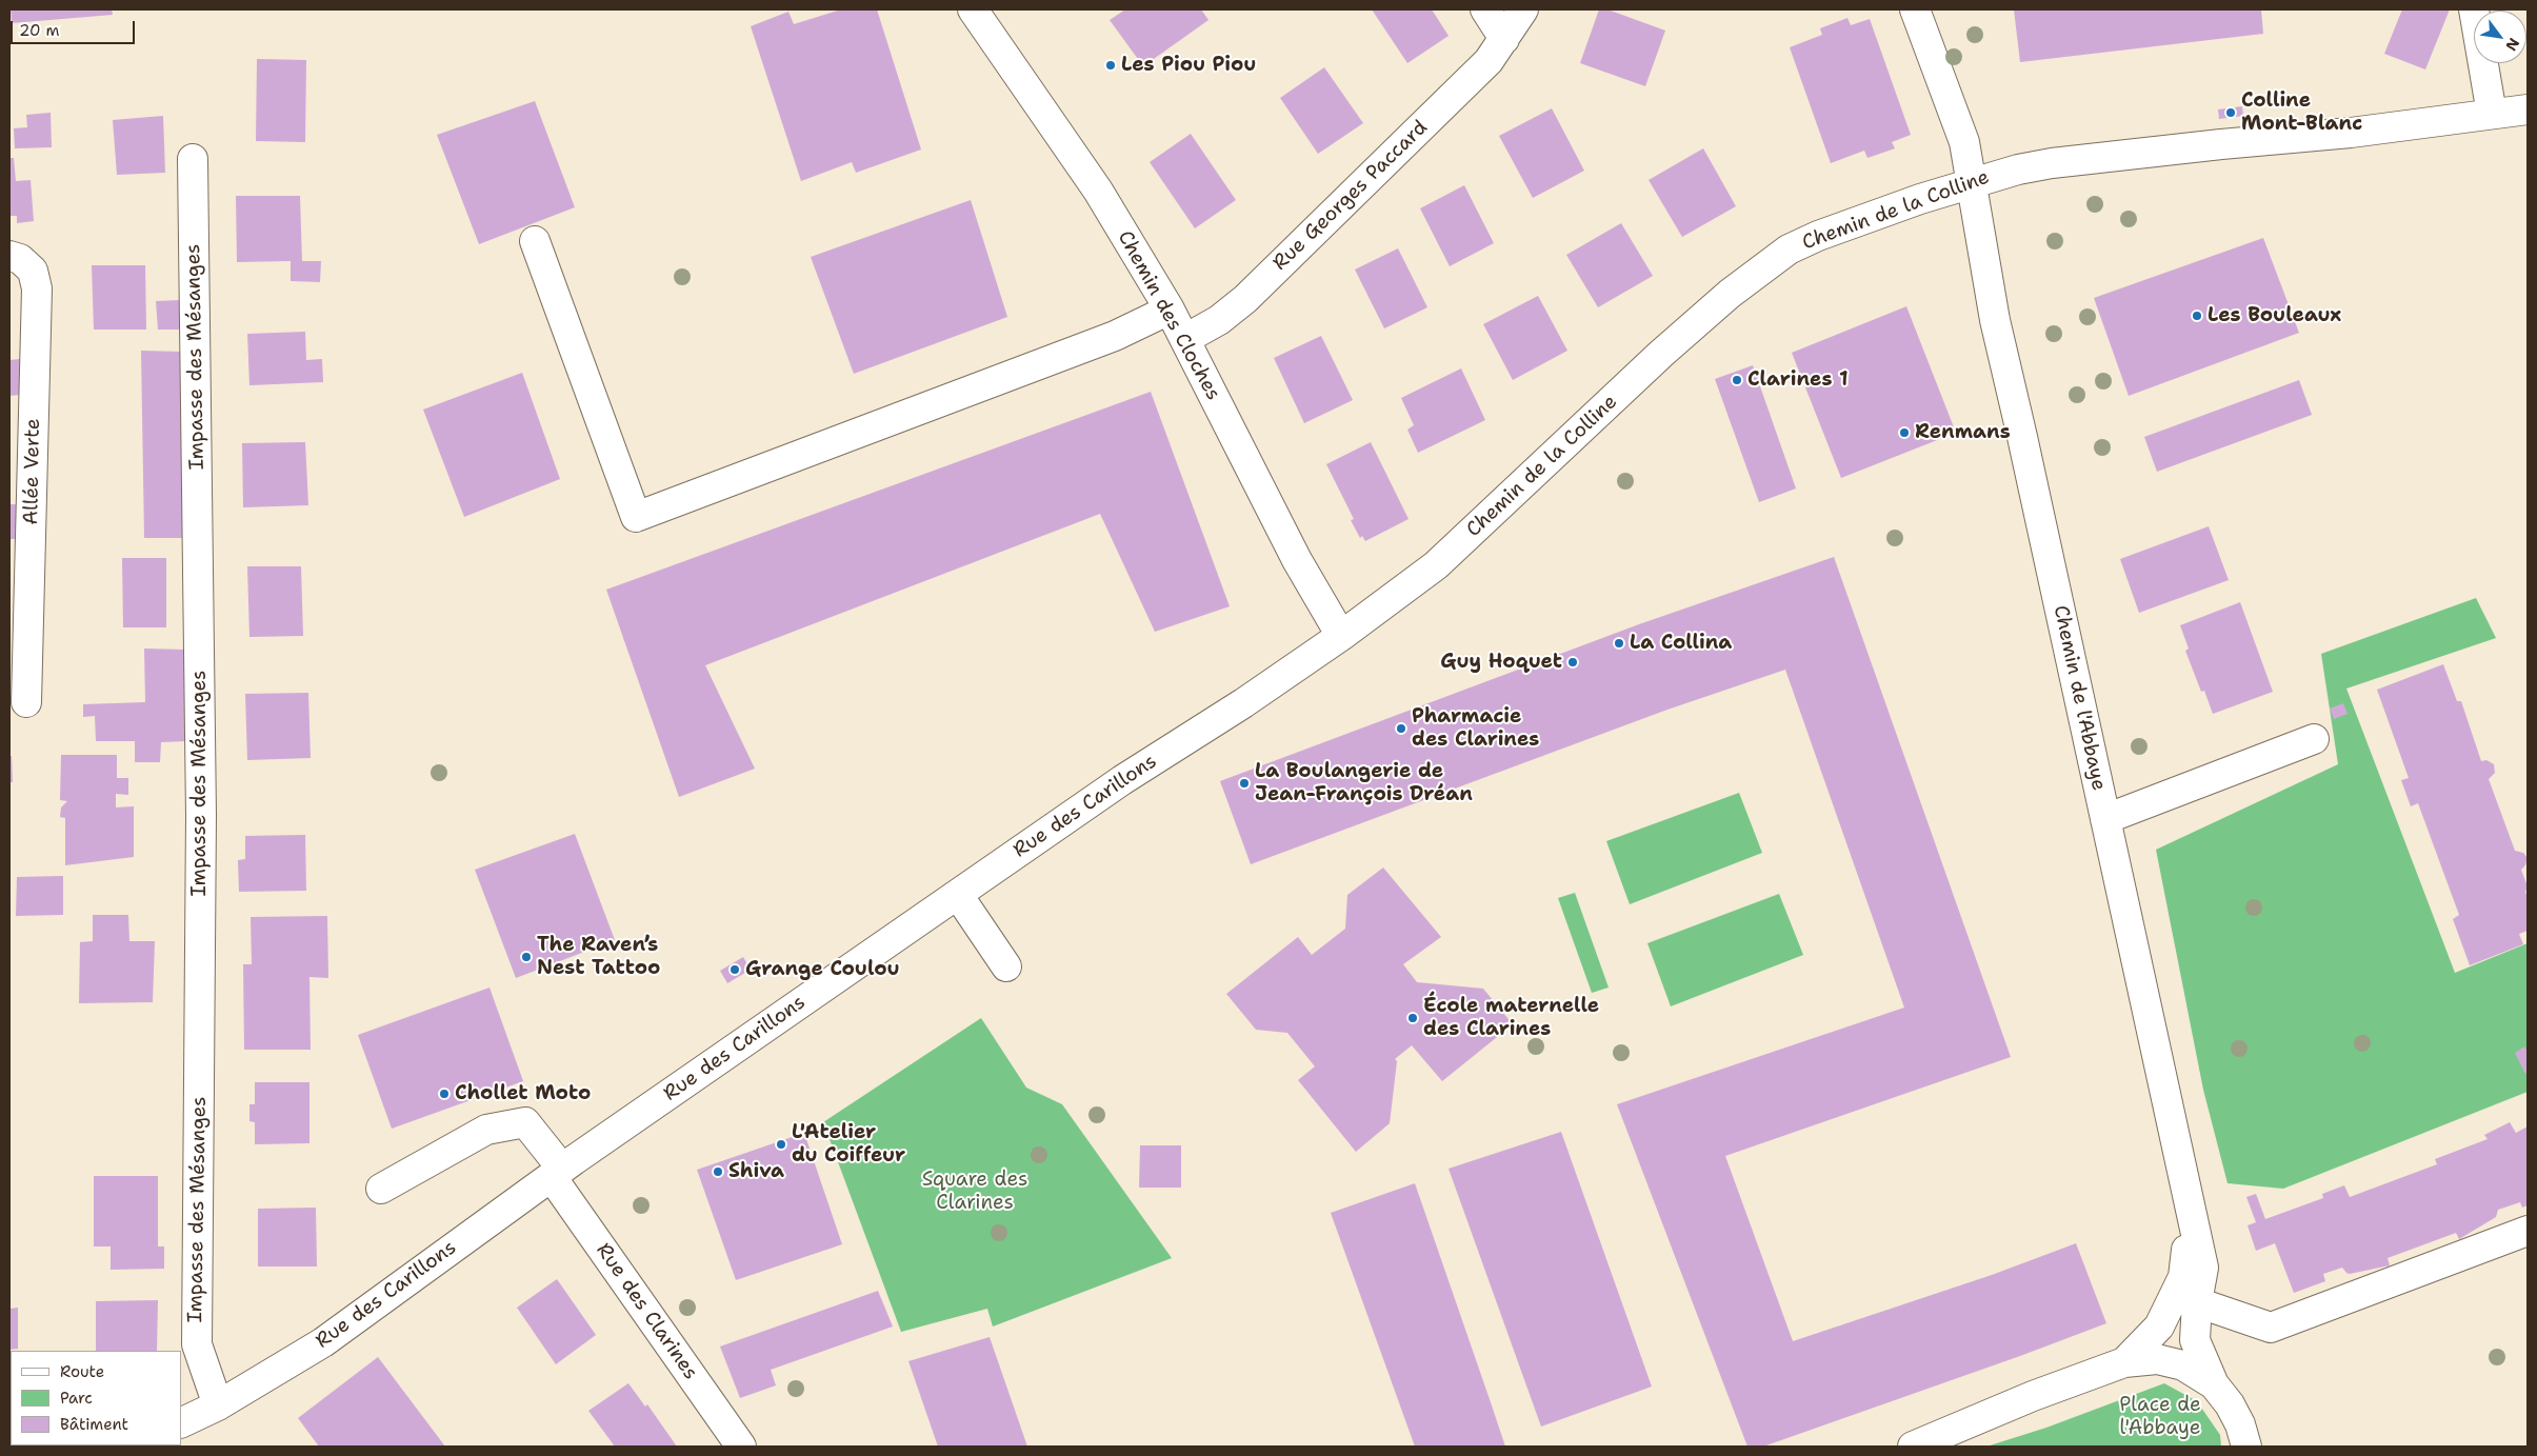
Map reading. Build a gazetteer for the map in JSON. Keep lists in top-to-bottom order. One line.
{"streets":{"street":["Rue Georges Paccard","Chemin de la Colline","Chemin des Cloches","Impasse des Mésanges","Allée Verte","Chemin de l'Abbaye","Rue des Carillons","Rue des Clarines"]},"crossings":[["Rue Georges Paccard","Chemin des Cloches"],["Chemin de la Colline","Chemin des Cloches"],["Chemin de la Colline","Chemin de l'Abbaye"],["Chemin de la Colline","Rue des Carillons"],["Chemin des Cloches","Rue des Carillons"],["Impasse des Mésanges","Rue des Carillons"],["Rue des Carillons","Rue des Clarines"]],"parks":["Square des Clarines","Place de l'Abbaye"],"places":["Les Piou Piou","Colline Mont-Blanc","Les Bouleaux","Clarines 1","Renmans","La Collina","Guy Hoquet","Pharmacie des Clarines","La Boulangerie de Jean-François Dréan","The Raven’s Nest Tattoo","Grange Coulou","École maternelle des Clarines","Chollet Moto","L'Atelier du Coiffeur","Shiva"],"legend":["Route","Parc","Bâtiment"],"scale_bar":"20 m","north":"bottom right"}
